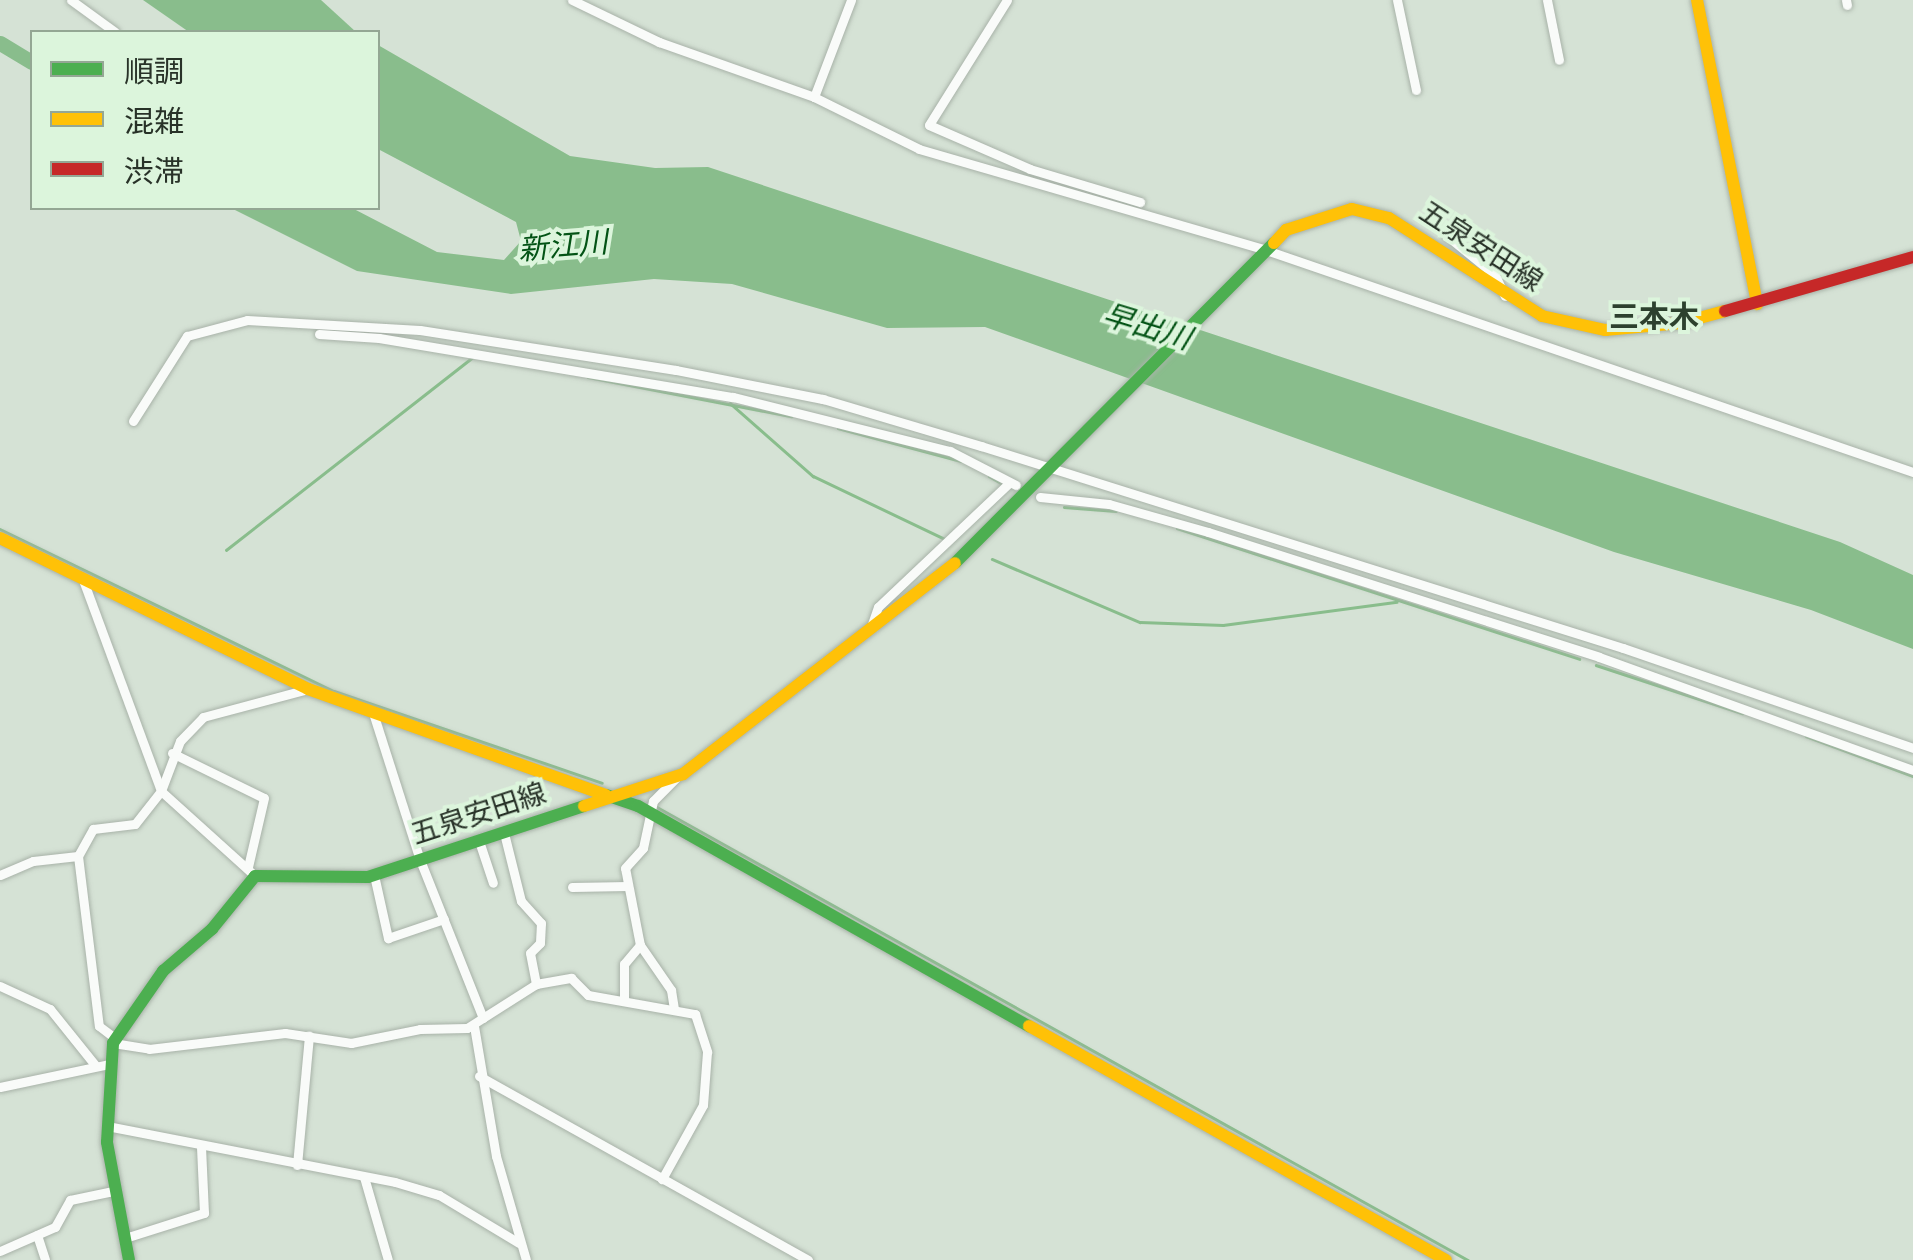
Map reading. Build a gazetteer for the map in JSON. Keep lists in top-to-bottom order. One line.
{"streets":{"main road":["五泉安田線"]},"districts":["三本木"],"water":["新江川","早出川"],"legend":["順調","混雑","渋滞"]}
